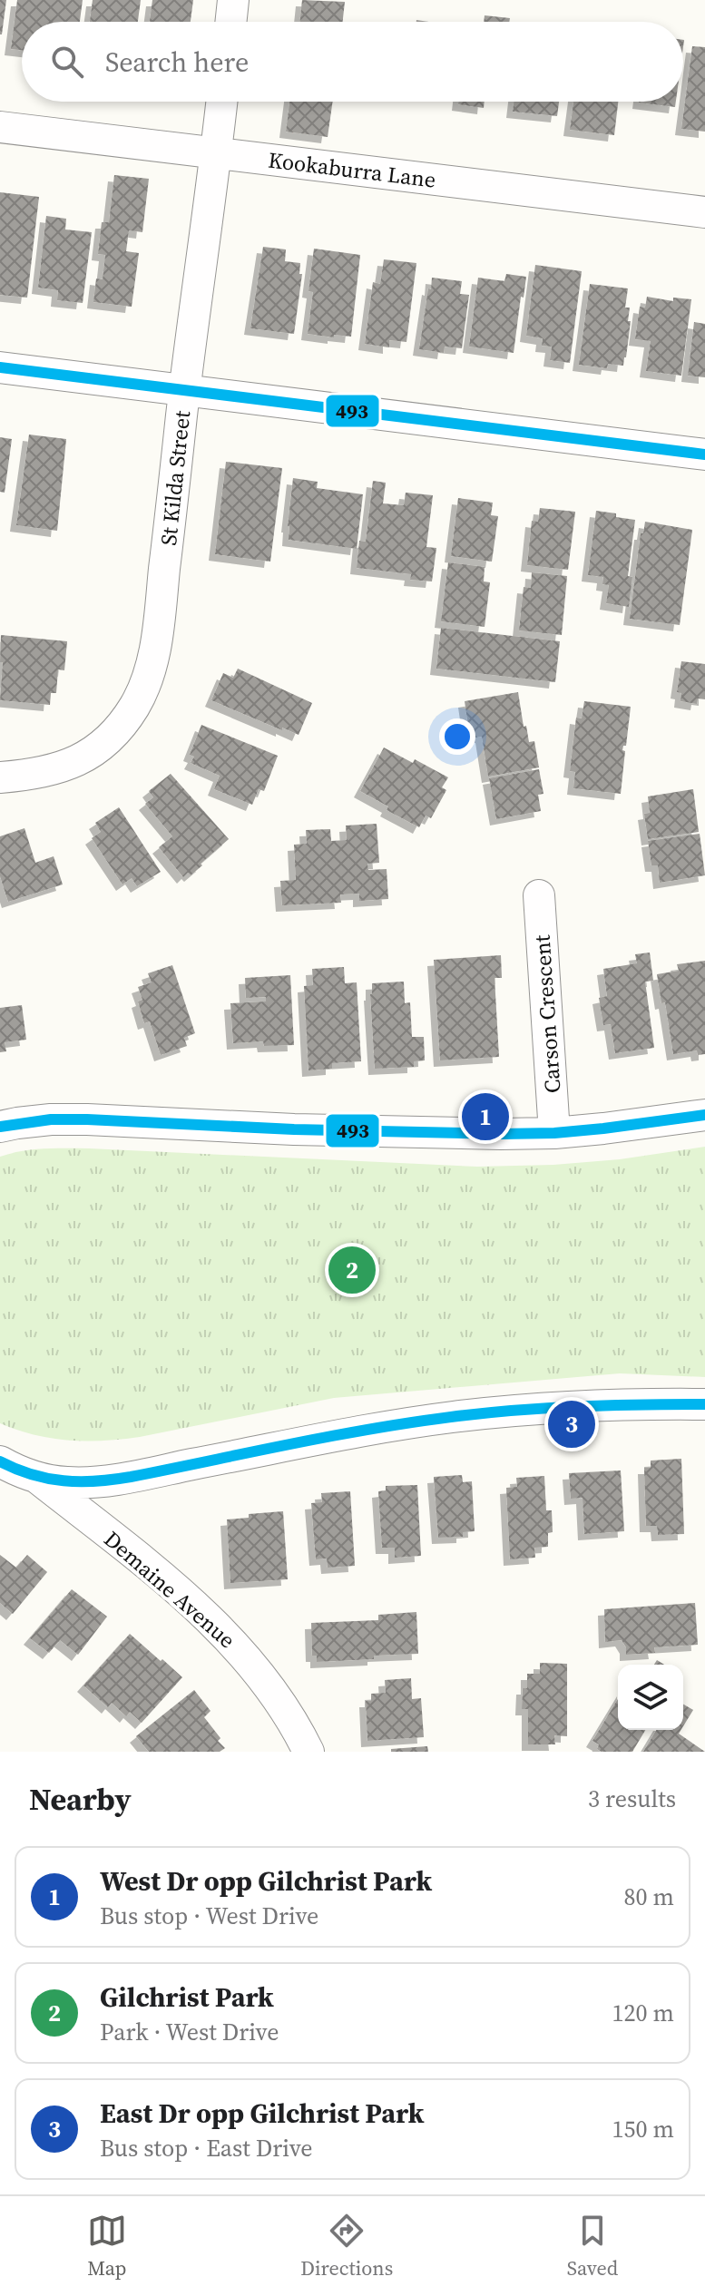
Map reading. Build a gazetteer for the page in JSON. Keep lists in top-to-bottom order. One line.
{"streets":{"street":["Kookaburra Lane","St Kilda Street","Carson Crescent","Demaine Avenue"]},"crossings":[["Kookaburra Lane","St Kilda Street"]],"lines":["transit line 493"],"page":{"search":"Search here","pins":["1","2","3"],"heading":["Nearby","3 results"],"list":[{"mark":"1","name":"West Dr opp Gilchrist Park","note":"Bus stop · West Drive","value":"80 m"},{"mark":"2","name":"Gilchrist Park","note":"Park · West Drive","value":"120 m"},{"mark":"3","name":"East Dr opp Gilchrist Park","note":"Bus stop · East Drive","value":"150 m"}],"nav":["Map","Directions","Saved"]}}
